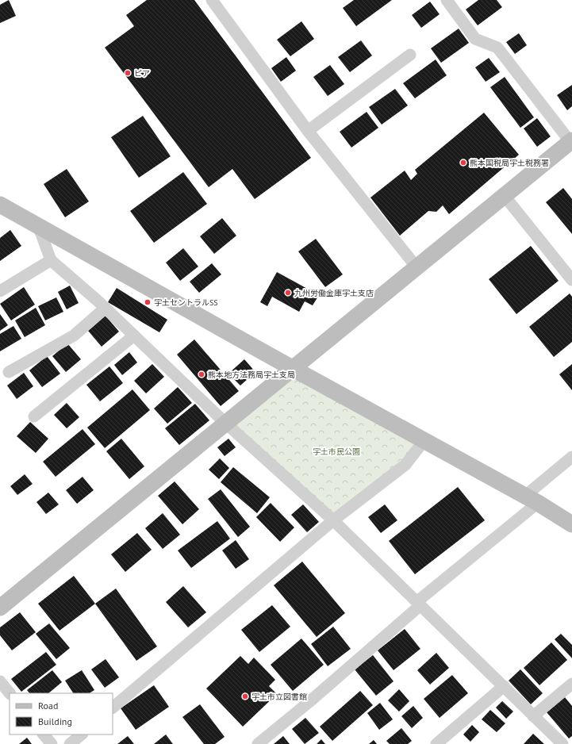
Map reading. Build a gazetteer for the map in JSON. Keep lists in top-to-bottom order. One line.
{"parks":["宇土市民公園"],"places":["ピア","熊本国税局宇土税務署","九州労働金庫宇土支店","宇土セントラルSS","熊本地方法務局宇土支局","宇土市立図書館"],"legend":["Road","Building"]}
